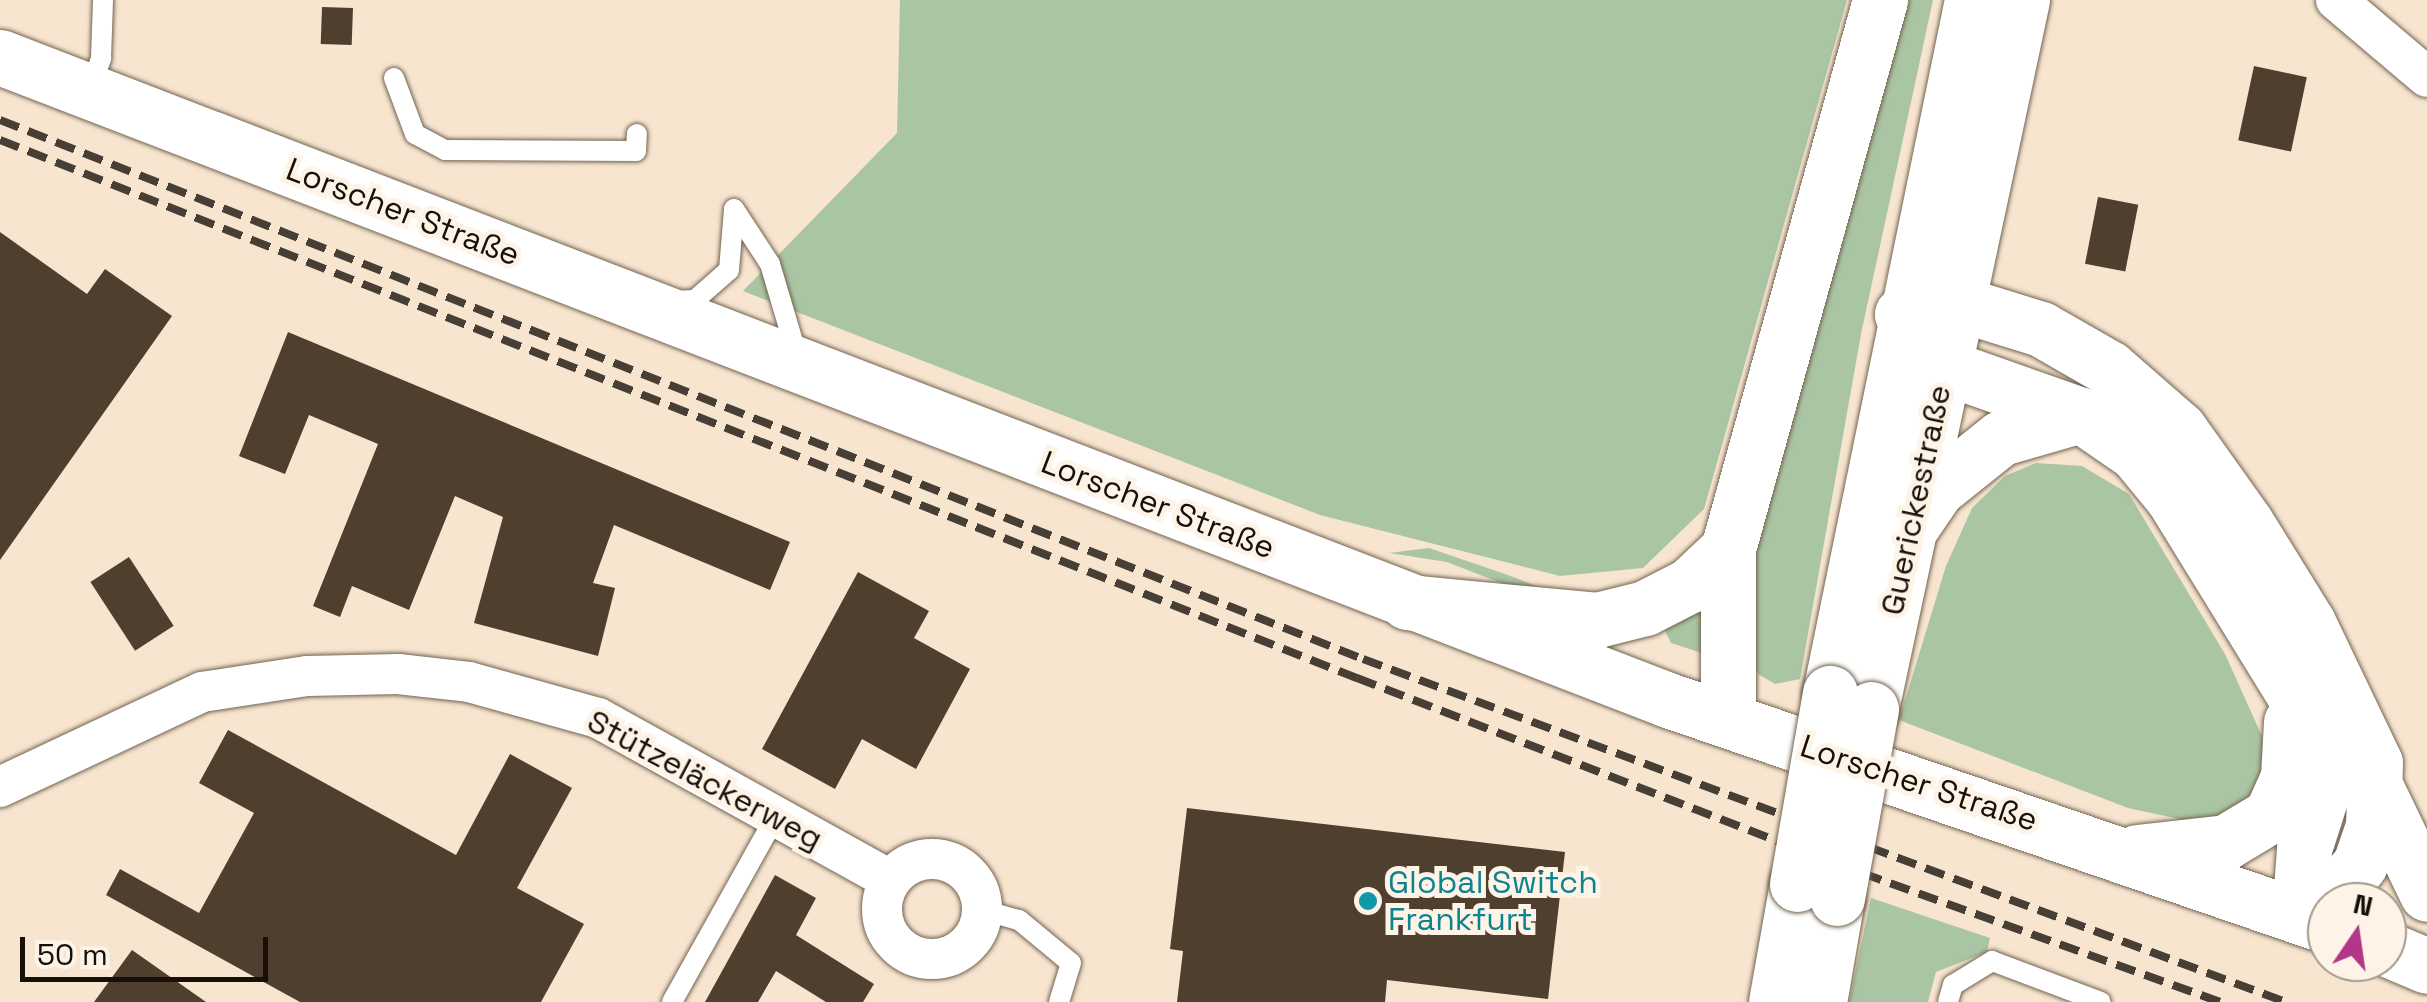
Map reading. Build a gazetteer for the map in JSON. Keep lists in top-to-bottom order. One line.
{"streets":{"main road":["Lorscher Straße","Guerickestraße"],"street":["Stützeläckerweg"]},"places":["Global Switch Frankfurt"],"scale_bar":"50 m","north":"top"}
